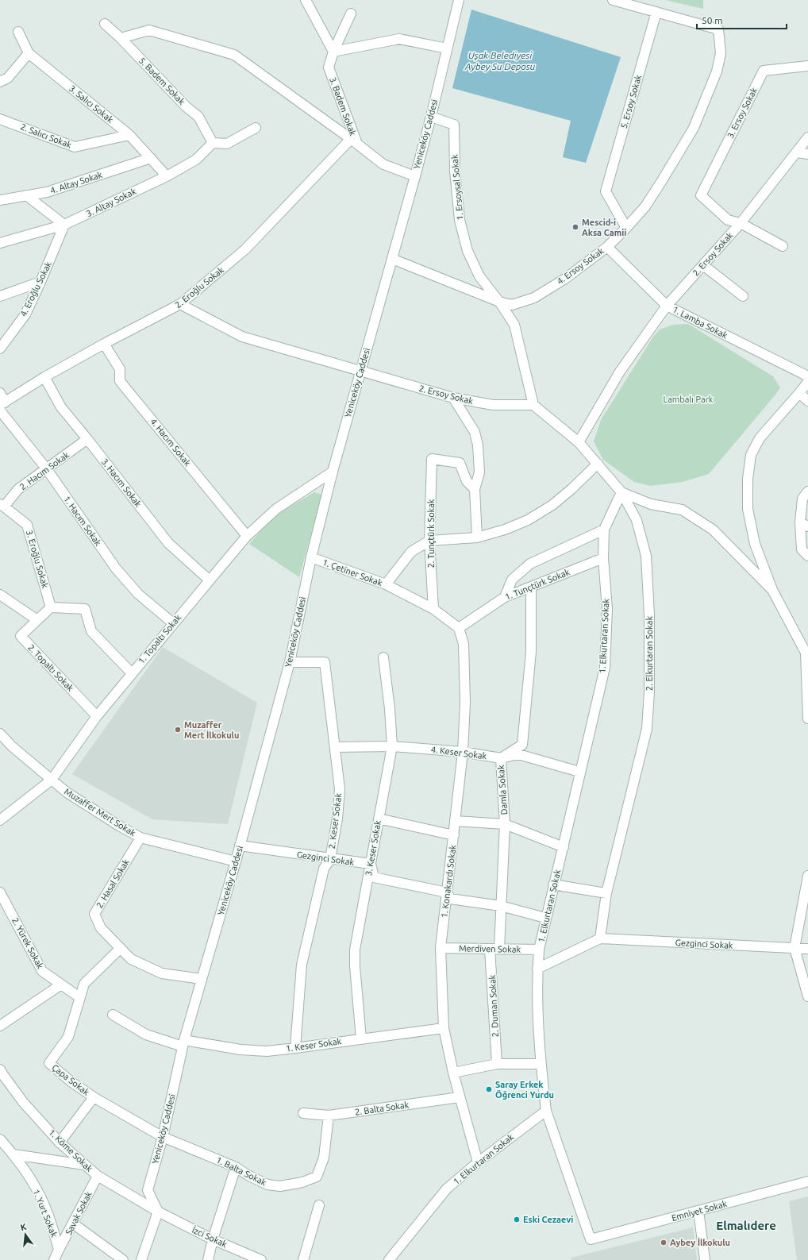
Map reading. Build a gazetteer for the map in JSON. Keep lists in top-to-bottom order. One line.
{"streets":{"street":["5. Badem Sokak","5. Ersoy Sokak","3. Salıcı Sokak","3. Badem Sokak","3. Ersoy Sokak","Yeniceköy Caddesi","2. Salıcı Sokak","4. Altay Sokak","1. Ersoysal Sokak","3. Altay Sokak","2. Ersoy Sokak","4. Ersoy Sokak","2. Eroğlu Sokak","4. Eroğlu Sokak","1. Lamba Sokak","4. Hacım Sokak","2. Hacım Sokak","3. Hacım Sokak","1. Hacım Sokak","2. Tunçtürk Sokak","3. Eroğlu Sokak","1. Çetiner Sokak","1. Tunçtürk Sokak","1. Elkurtaran Sokak","1. Topaltı Sokak","2. Elkurtaran Sokak","2. Topaltı Sokak","4. Keser Sokak","Damla Sokak","Muzaffer Mert Sokak","2. Keser Sokak","3. Keser Sokak","Gezginci Sokak","1. Konakardı Sokak","2. Hasal Sokak","2. Yürek Sokak","Merdiven Sokak","2. Duman Sokak","1. Keser Sokak","Çapa Sokak","2. Balta Sokak","1. Köme Sokak","1. Balta Sokak","Emniyet Sokak","1. Yurt Sokak","Savak Sokak","İzci Sokak"]},"crossings":[["5. Badem Sokak","3. Altay Sokak"],["5. Ersoy Sokak","4. Ersoy Sokak"],["3. Salıcı Sokak","2. Salıcı Sokak"],["3. Salıcı Sokak","4. Altay Sokak"],["3. Salıcı Sokak","3. Altay Sokak"],["3. Badem Sokak","2. Eroğlu Sokak"],["3. Ersoy Sokak","2. Ersoy Sokak"],["Yeniceköy Caddesi","1. Ersoysal Sokak"],["Yeniceköy Caddesi","2. Ersoy Sokak"],["Yeniceköy Caddesi","4. Ersoy Sokak"],["Yeniceköy Caddesi","1. Çetiner Sokak"],["Yeniceköy Caddesi","1. Topaltı Sokak"],["Yeniceköy Caddesi","Muzaffer Mert Sokak"],["Yeniceköy Caddesi","2. Keser Sokak"],["Yeniceköy Caddesi","Gezginci Sokak"],["Yeniceköy Caddesi","2. Hasal Sokak"],["Yeniceköy Caddesi","1. Keser Sokak"],["Yeniceköy Caddesi","Çapa Sokak"],["Yeniceköy Caddesi","1. Köme Sokak"],["Yeniceköy Caddesi","1. Balta Sokak"],["Yeniceköy Caddesi","İzci Sokak"],["1. Ersoysal Sokak","4. Ersoy Sokak"],["3. Altay Sokak","4. Eroğlu Sokak"],["2. Ersoy Sokak","2. Eroğlu Sokak"],["2. Ersoy Sokak","1. Lamba Sokak"],["2. Ersoy Sokak","2. Elkurtaran Sokak"],["4. Ersoy Sokak","1. Lamba Sokak"],["2. Eroğlu Sokak","4. Hacım Sokak"],["2. Eroğlu Sokak","3. Hacım Sokak"],["2. Eroğlu Sokak","1. Hacım Sokak"],["4. Hacım Sokak","1. Topaltı Sokak"],["2. Hacım Sokak","3. Hacım Sokak"],["2. Hacım Sokak","1. Hacım Sokak"],["2. Hacım Sokak","3. Eroğlu Sokak"],["3. Hacım Sokak","1. Topaltı Sokak"],["1. Hacım Sokak","1. Topaltı Sokak"],["2. Tunçtürk Sokak","1. Çetiner Sokak"],["1. Çetiner Sokak","2. Elkurtaran Sokak"],["1. Tunçtürk Sokak","1. Elkurtaran Sokak"],["1. Tunçtürk Sokak","Damla Sokak"],["1. Tunçtürk Sokak","1. Konakardı Sokak"],["1. Elkurtaran Sokak","2. Elkurtaran Sokak"],["1. Elkurtaran Sokak","4. Keser Sokak"],["1. Elkurtaran Sokak","1. Konakardı Sokak"],["1. Elkurtaran Sokak","Merdiven Sokak"],["1. Elkurtaran Sokak","Emniyet Sokak"],["1. Topaltı Sokak","2. Topaltı Sokak"],["1. Topaltı Sokak","Muzaffer Mert Sokak"],["2. Elkurtaran Sokak","Gezginci Sokak"],["4. Keser Sokak","Damla Sokak"],["4. Keser Sokak","2. Keser Sokak"],["4. Keser Sokak","3. Keser Sokak"],["4. Keser Sokak","1. Konakardı Sokak"],["Damla Sokak","Merdiven Sokak"],["Damla Sokak","2. Duman Sokak"],["Muzaffer Mert Sokak","2. Hasal Sokak"],["2. Keser Sokak","Gezginci Sokak"],["2. Keser Sokak","1. Keser Sokak"],["3. Keser Sokak","Gezginci Sokak"],["3. Keser Sokak","1. Keser Sokak"],["1. Konakardı Sokak","Merdiven Sokak"],["1. Konakardı Sokak","1. Keser Sokak"],["1. Konakardı Sokak","2. Balta Sokak"],["2. Hasal Sokak","Çapa Sokak"],["2. Yürek Sokak","Çapa Sokak"],["Merdiven Sokak","2. Duman Sokak"],["Çapa Sokak","1. Balta Sokak"],["2. Balta Sokak","1. Balta Sokak"],["1. Köme Sokak","Savak Sokak"],["1. Köme Sokak","İzci Sokak"],["1. Yurt Sokak","Savak Sokak"]],"districts":["Elmalıdere"],"water":["Uşak Belediyesi Aybey Su Deposu"],"parks":["Lambalı Park"],"places":["Mescid-i Aksa Camii","Muzaffer Mert İlkokulu","Saray Erkek Öğrenci Yurdu","Eski Cezaevi","Aybey İlkokulu"],"scale_bar":"50 m","north":"top"}
